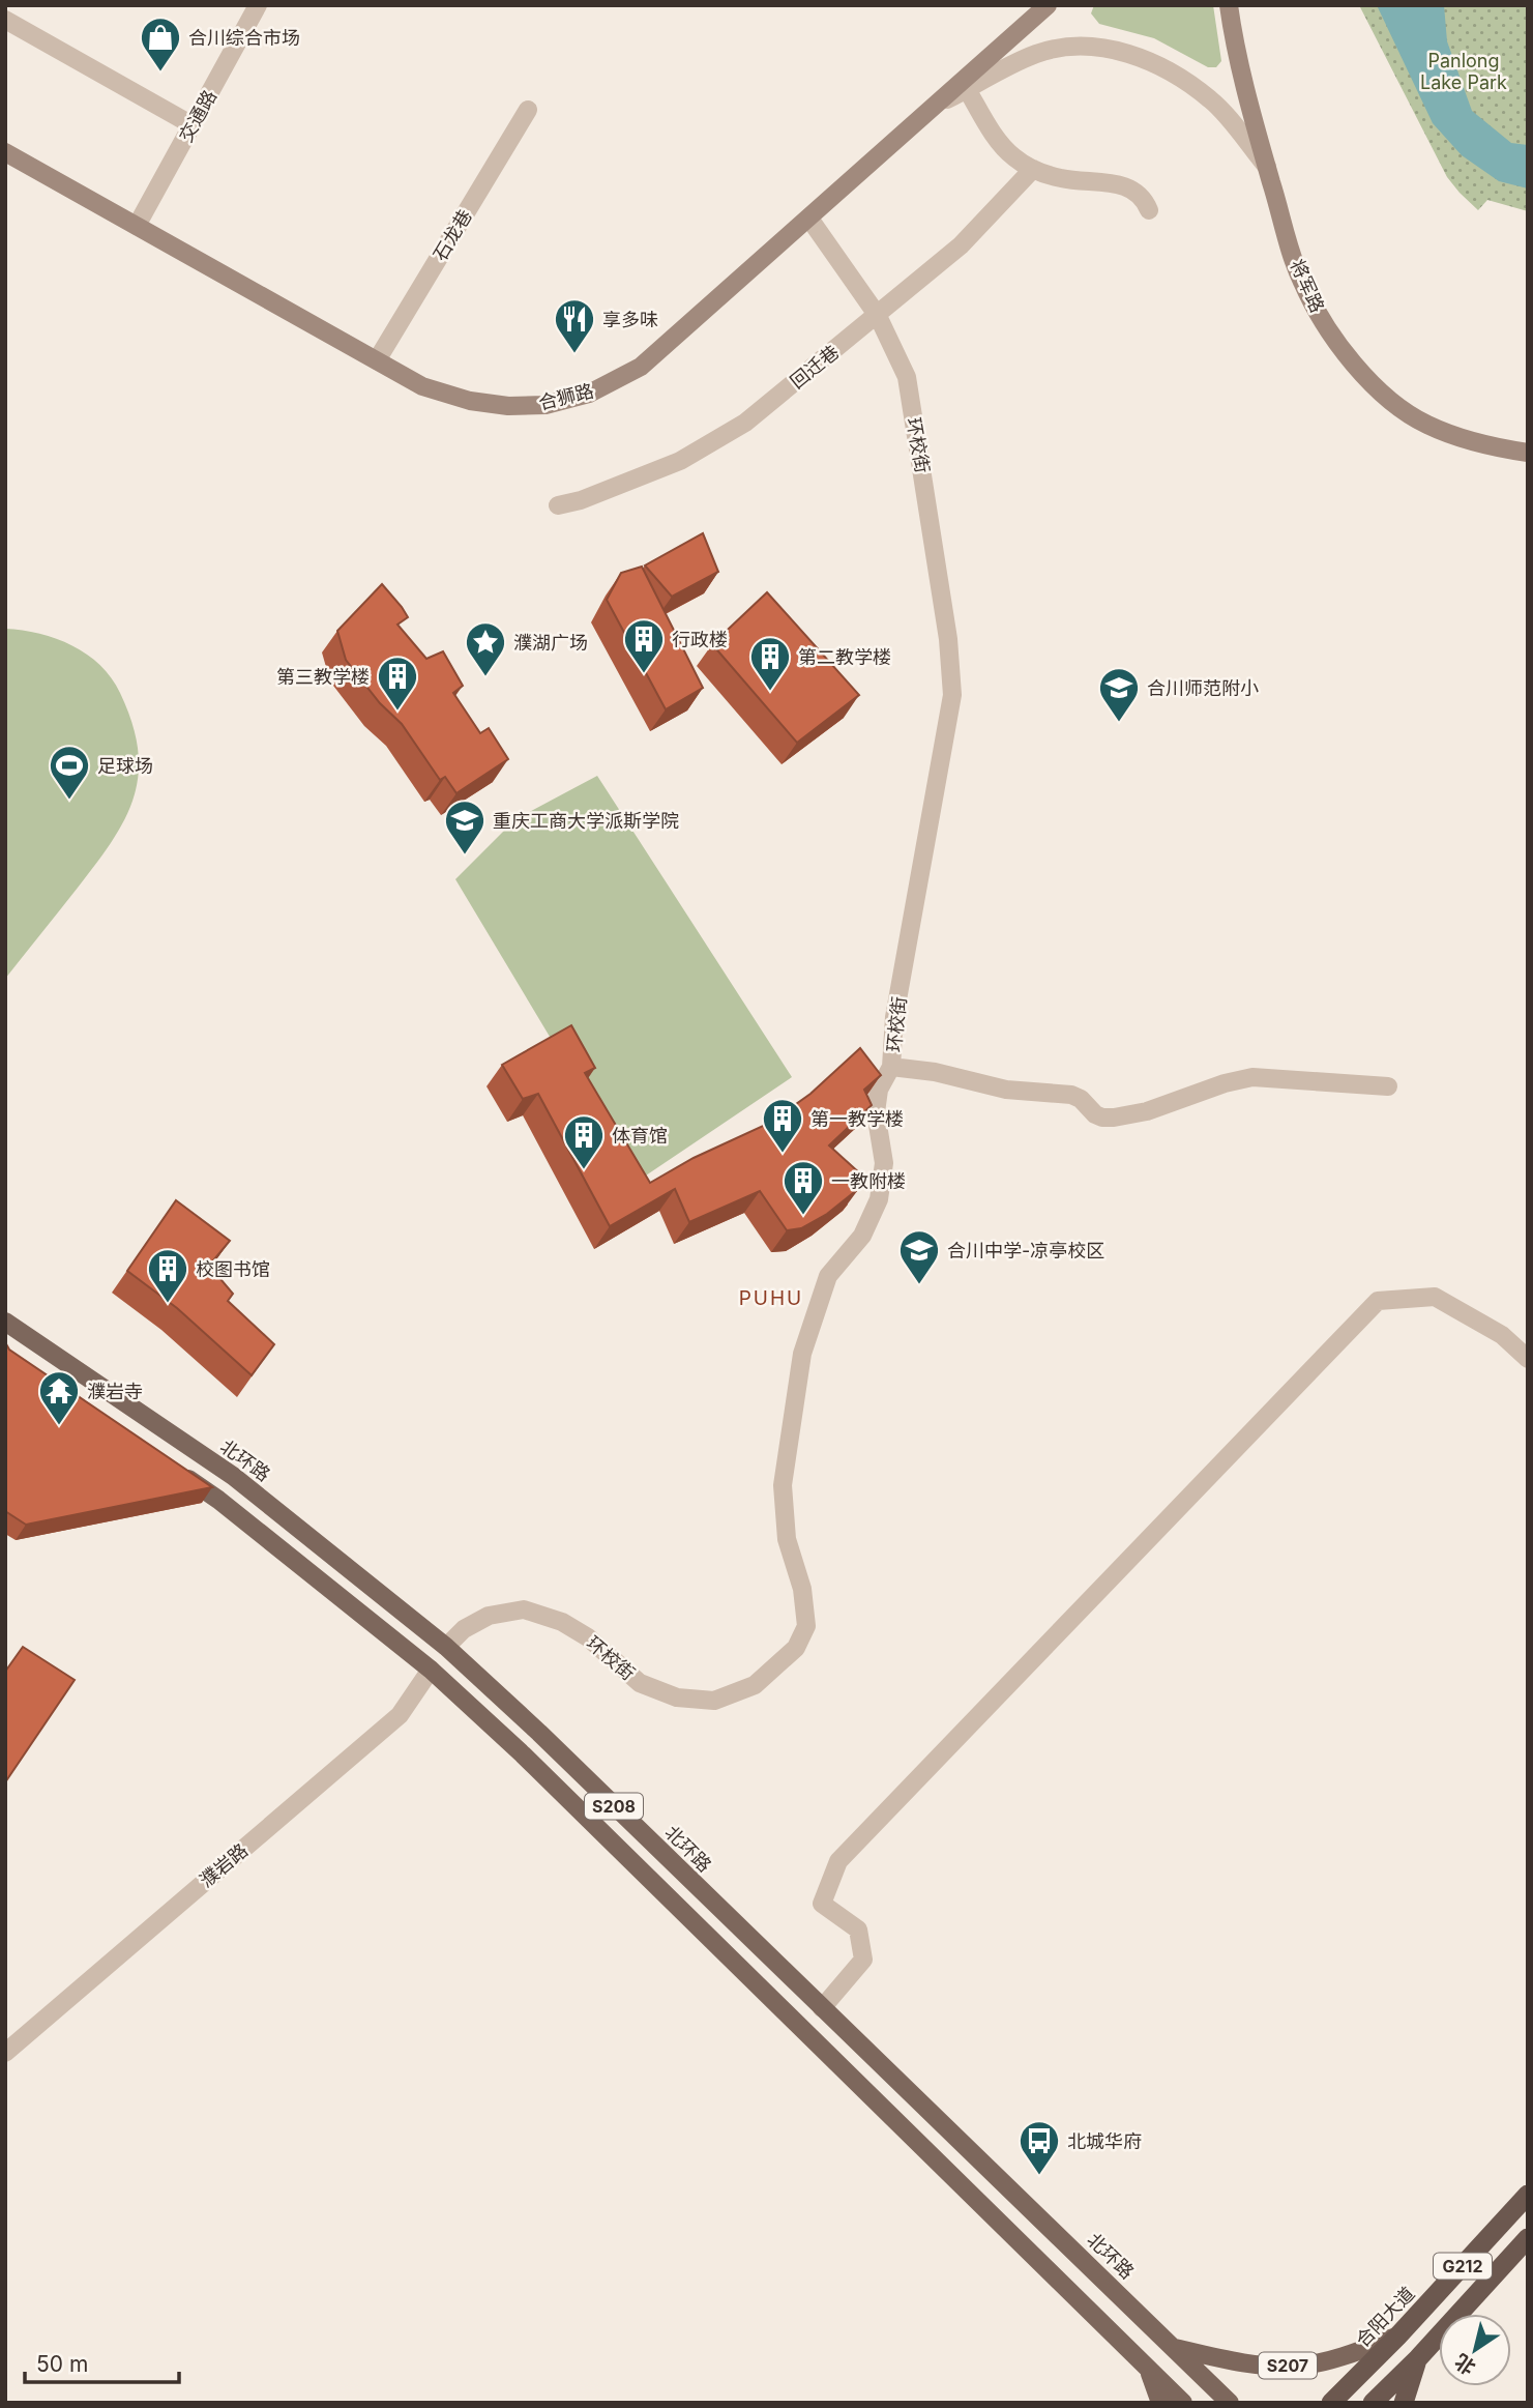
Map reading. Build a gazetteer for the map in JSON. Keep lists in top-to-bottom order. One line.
{"streets":{"highway":["G212","合阳大道"],"main road":["将军路","合狮路","北环路","S208","S207"],"street":["交通路","石龙巷","回迁巷","环校街","濮岩路"]},"crossings":[["交通路","合狮路"],["石龙巷","合狮路"],["回迁巷","环校街"],["合狮路","环校街"],["环校街","北环路"],["北环路","S207"],["S208","濮岩路"],["合阳大道","S207"]],"districts":["PUHU"],"parks":["Panlong Lake Park"],"places":{"shop":["合川综合市场"],"restaurant":["享多味"],"building":["行政楼","第二教学楼","第三教学楼","第一教学楼","体育馆","一教附楼","校图书馆"],"place":["濮湖广场"],"school or university":["合川师范附小","重庆工商大学派斯学院","合川中学-凉亭校区"],"sports":["足球场"],"temple":["濮岩寺"],"bus stop":["北城华府"]},"scale_bar":"50 m","north":"bottom left"}
